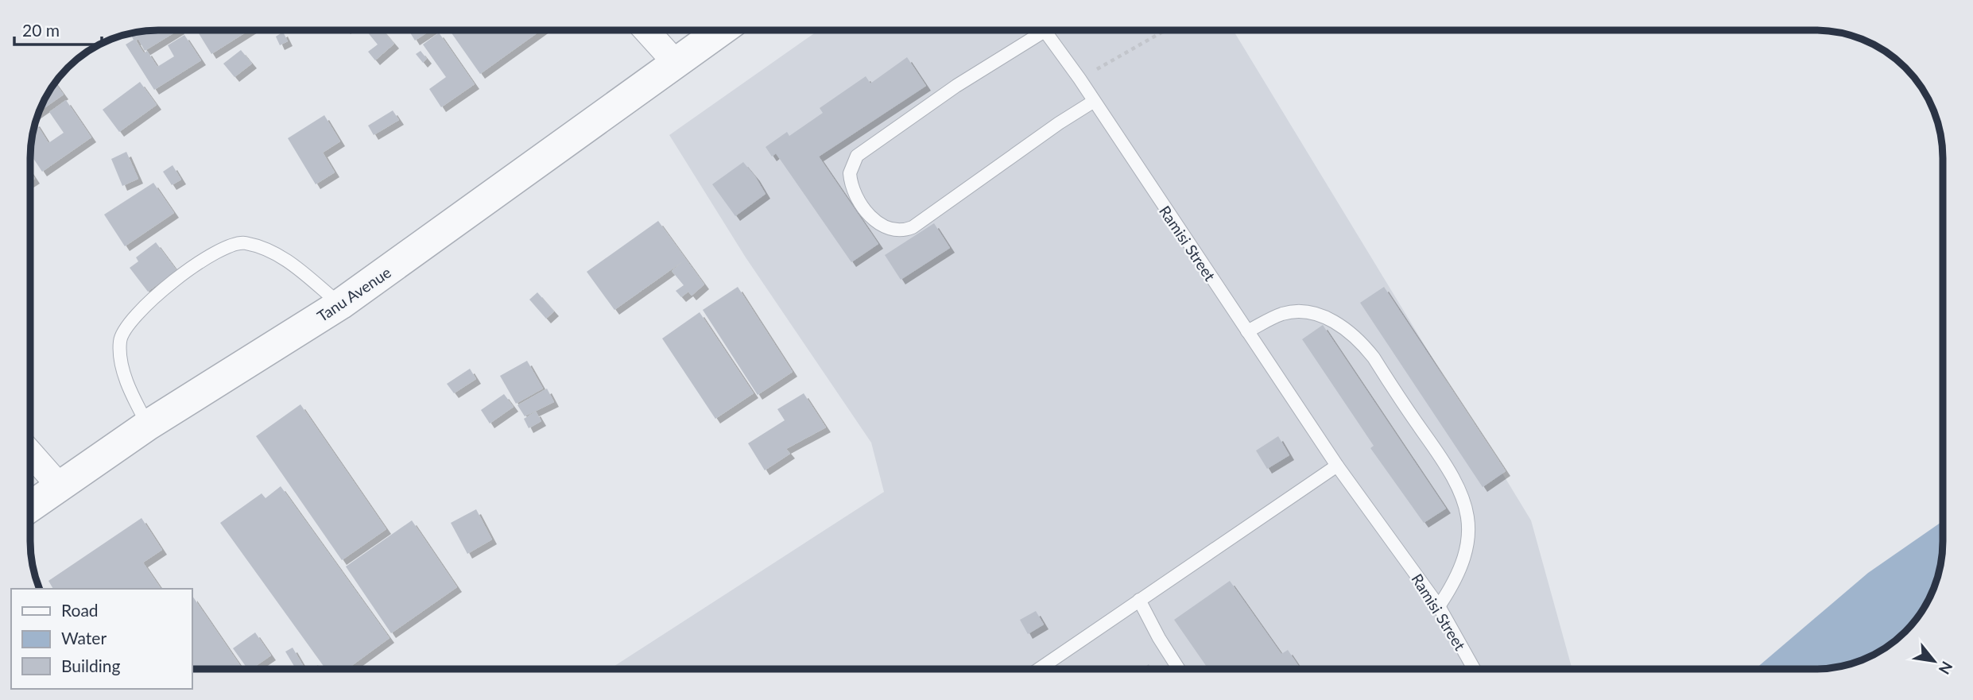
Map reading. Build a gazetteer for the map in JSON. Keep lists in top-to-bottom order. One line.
{"streets":{"street":["Tanu Avenue"],"lane":["Ramisi Street"]},"legend":["Road","Water","Building"],"scale_bar":"20 m","north":"bottom right"}
